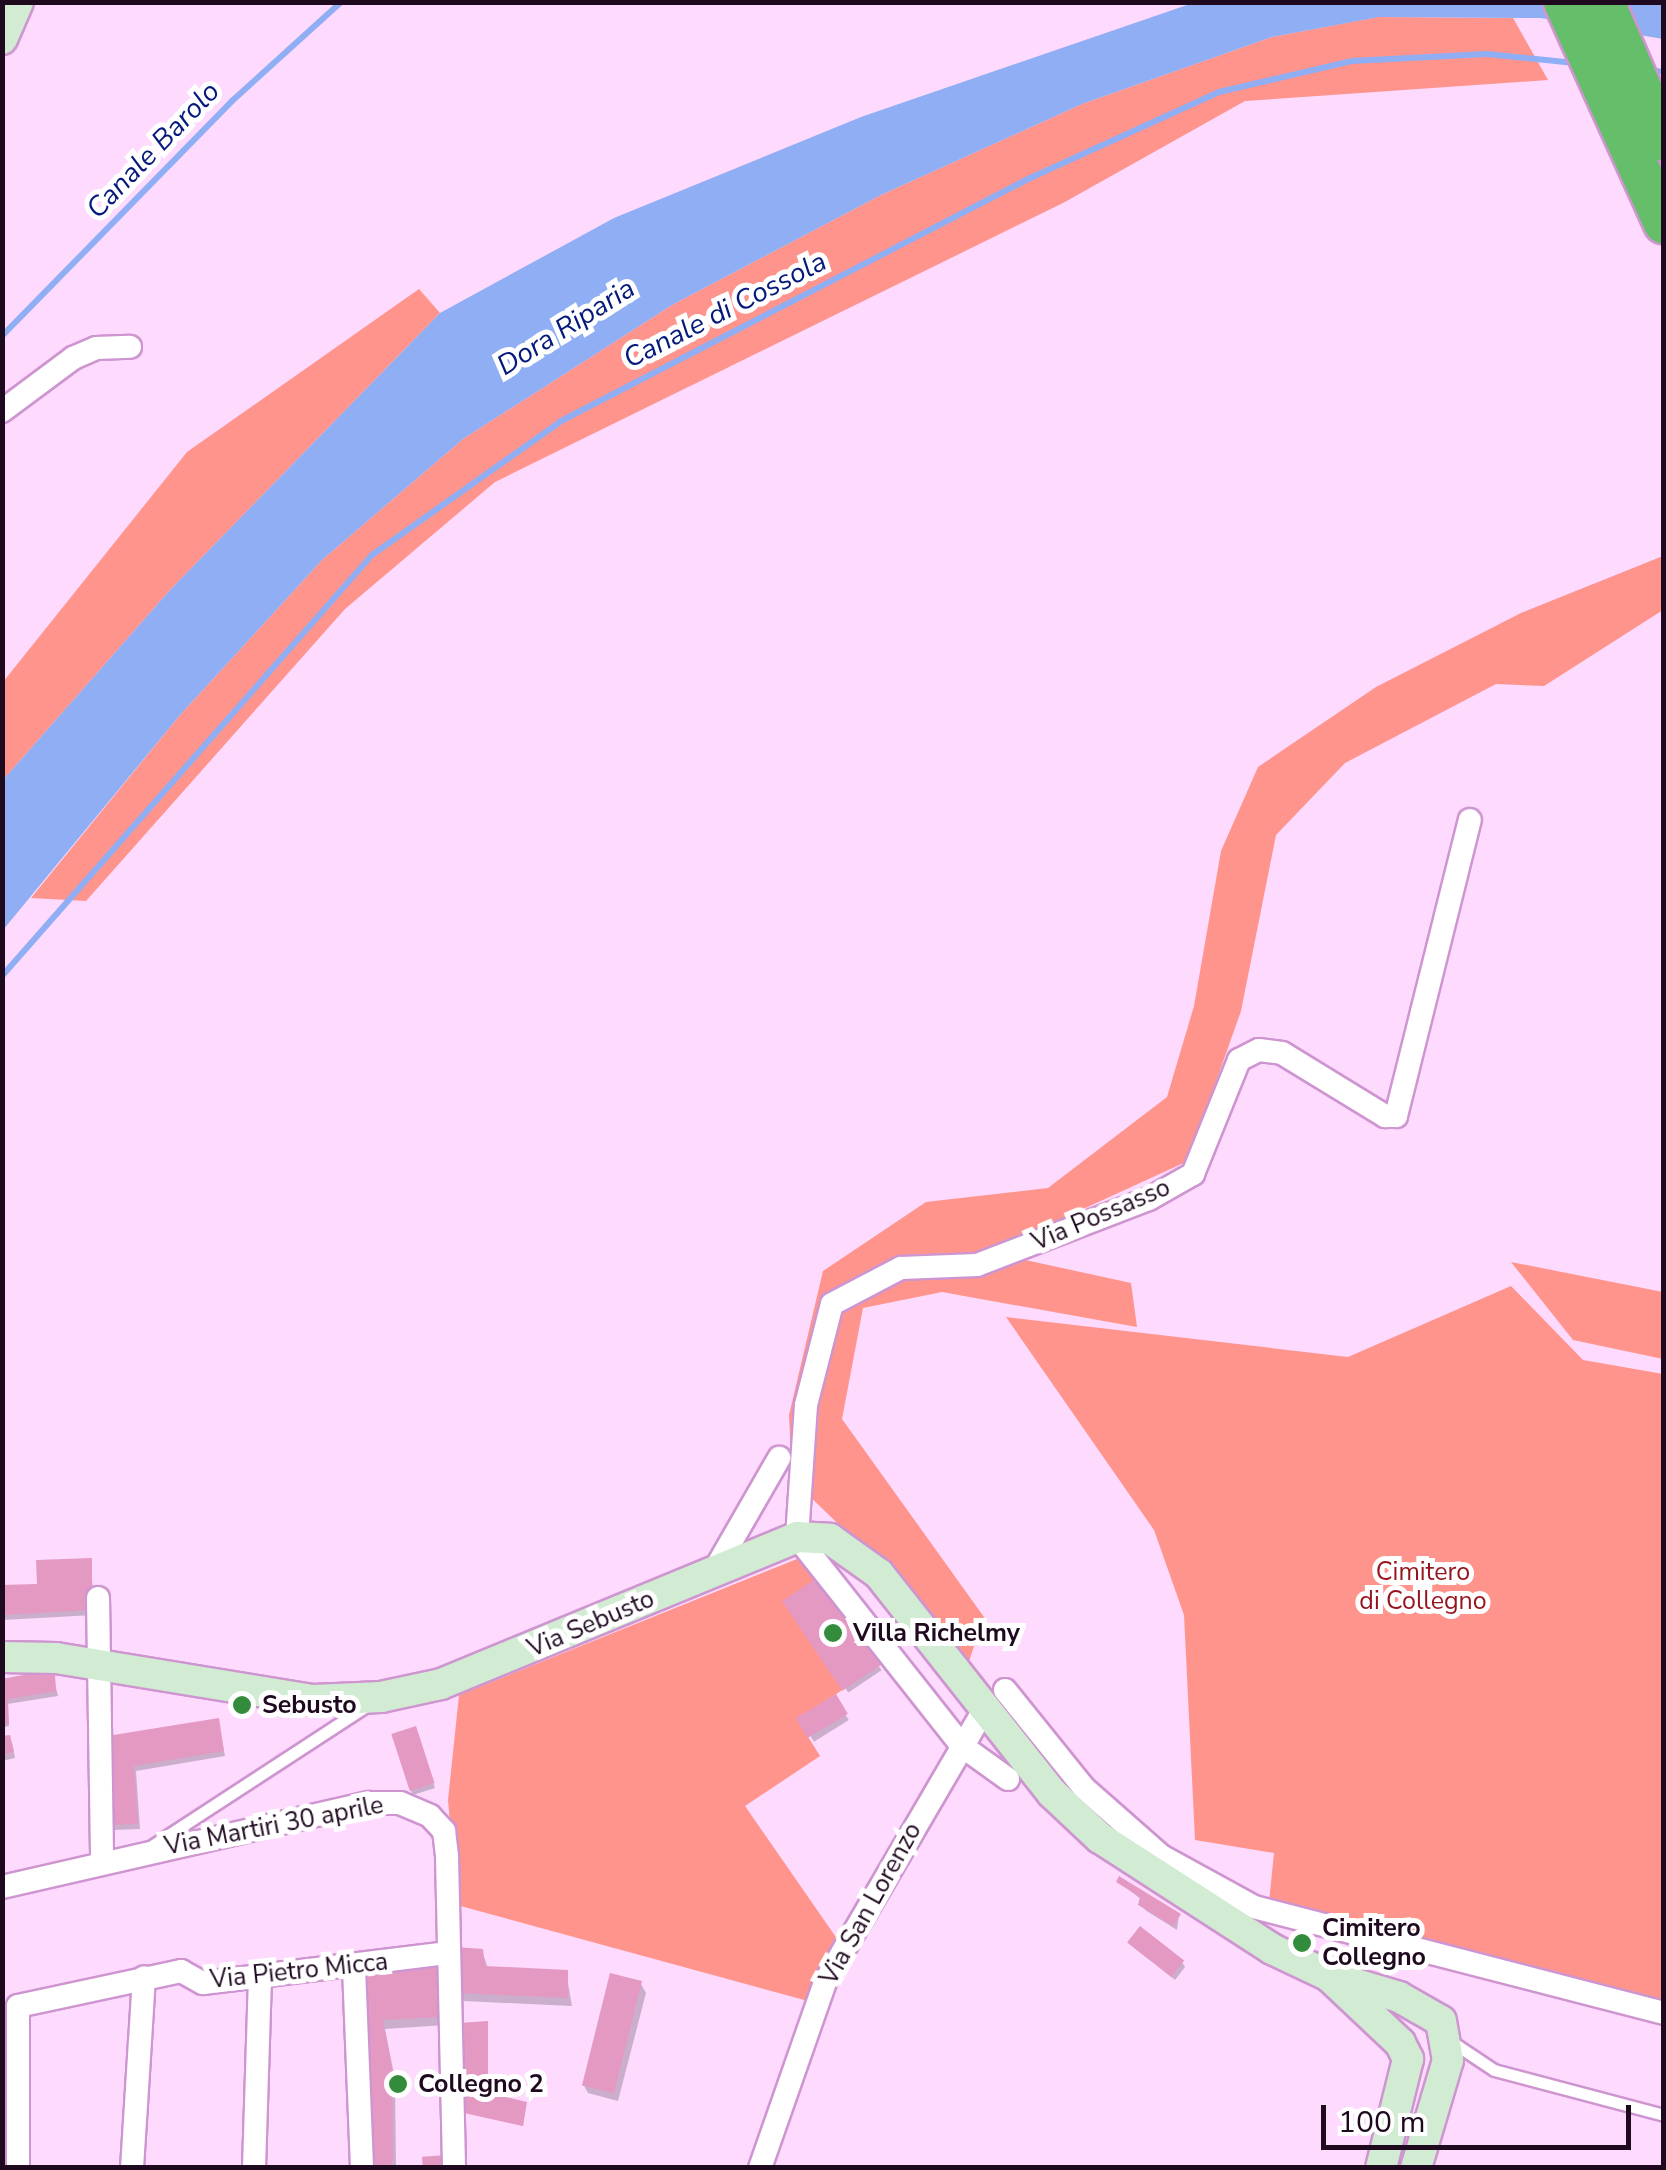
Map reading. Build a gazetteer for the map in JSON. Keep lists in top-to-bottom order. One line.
{"streets":{"street":["Via Possasso","Via Sebusto","Via Martiri 30 aprile","Via San Lorenzo","Via Pietro Micca"]},"crossings":[["Via Possasso","Via Sebusto"],["Via Sebusto","Via Martiri 30 aprile"],["Via Martiri 30 aprile","Via Pietro Micca"]],"water":["Canale Barolo","Canale di Cossola","Dora Riparia"],"parks":["Cimitero di Collegno"],"places":["Villa Richelmy","Sebusto","Cimitero Collegno","Collegno 2"],"scale_bar":"100 m"}
